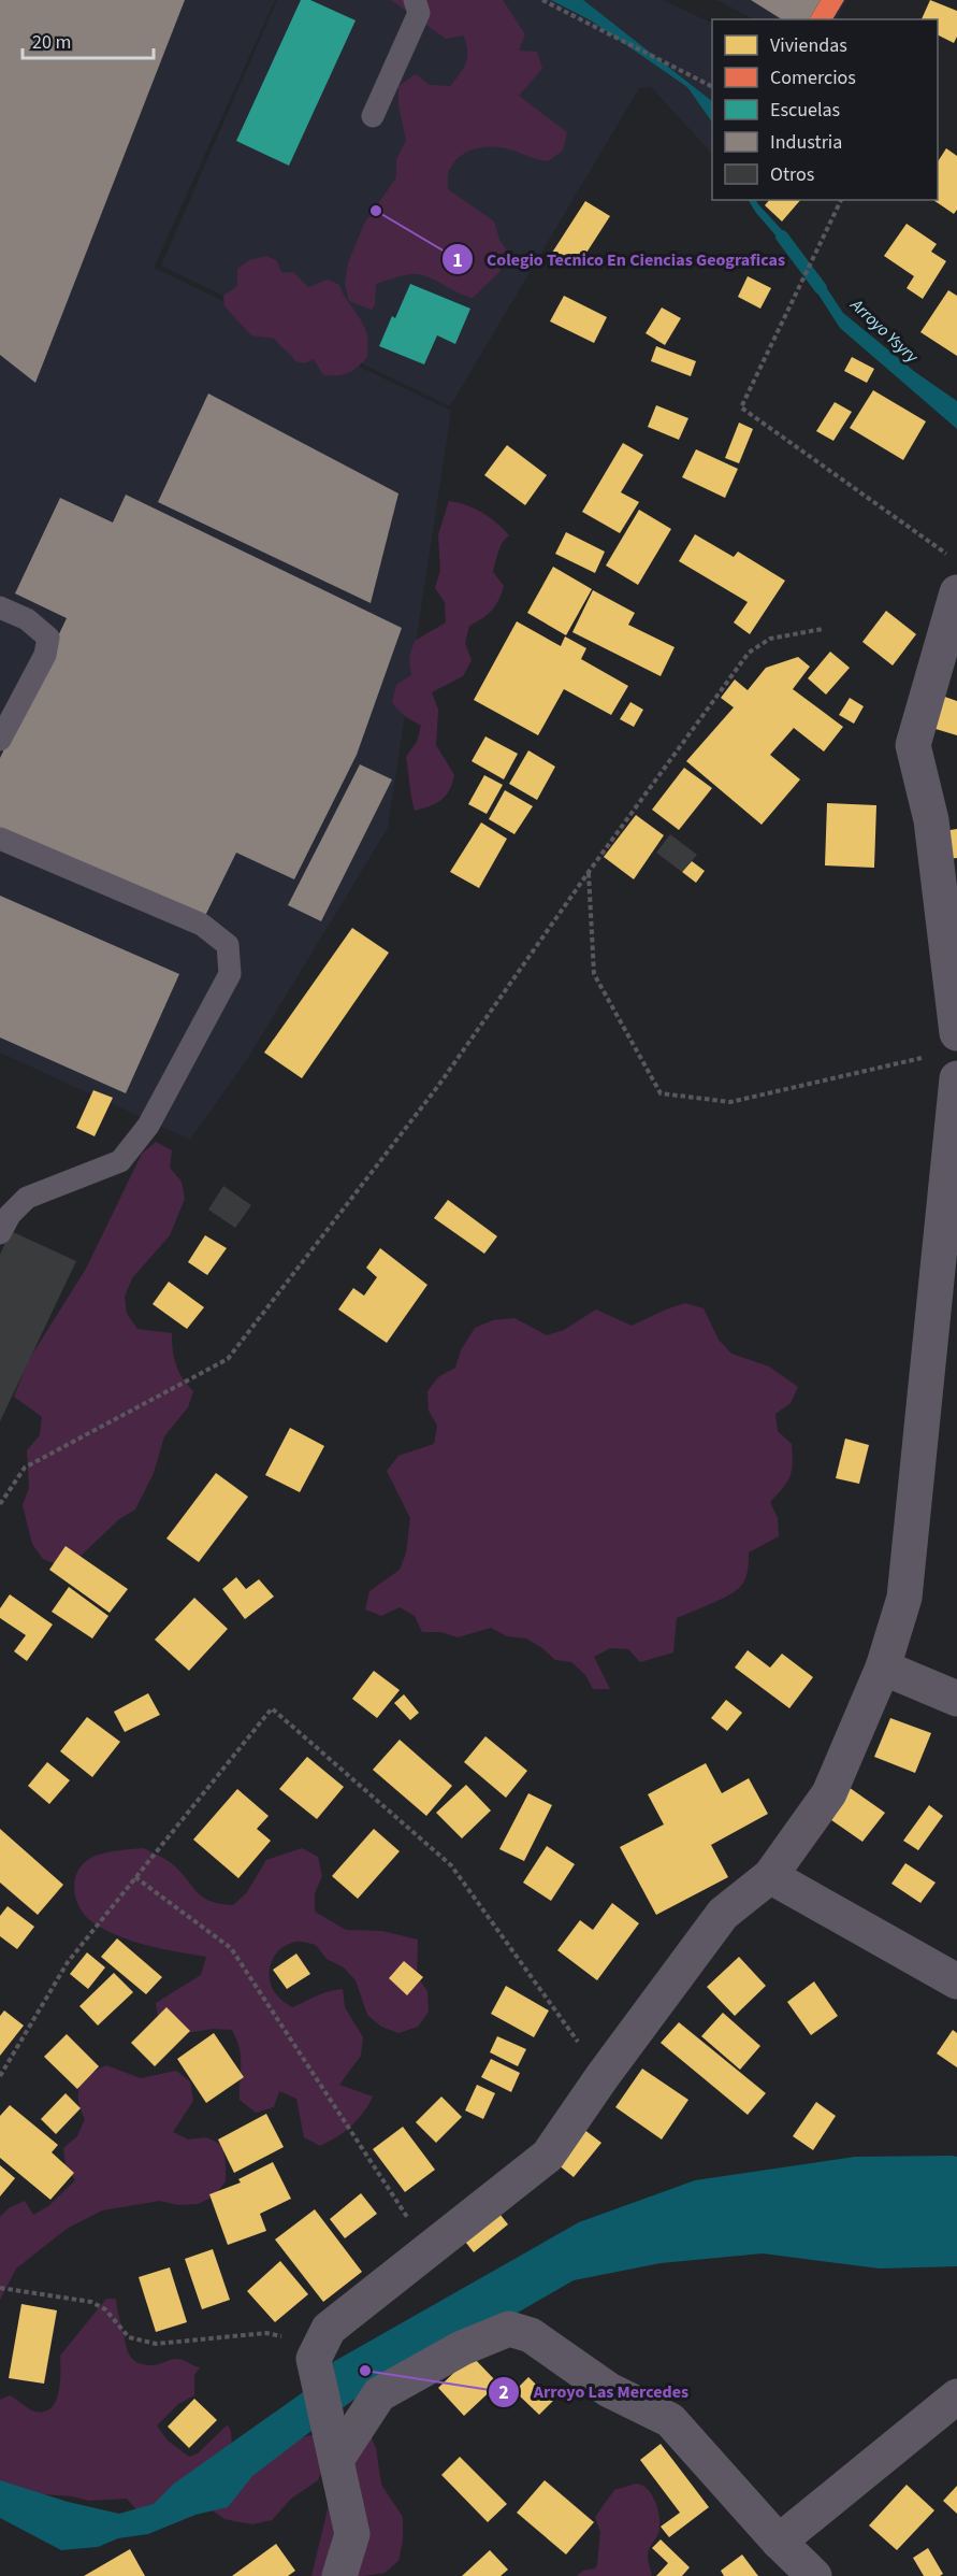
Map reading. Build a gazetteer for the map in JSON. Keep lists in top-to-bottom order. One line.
{"water":["Arroyo Ysyry"],"places":["Colegio Tecnico En Ciencias Geograficas","Arroyo Las Mercedes"],"legend":["Viviendas","Comercios","Escuelas","Industria","Otros"],"scale_bar":"20 m"}
